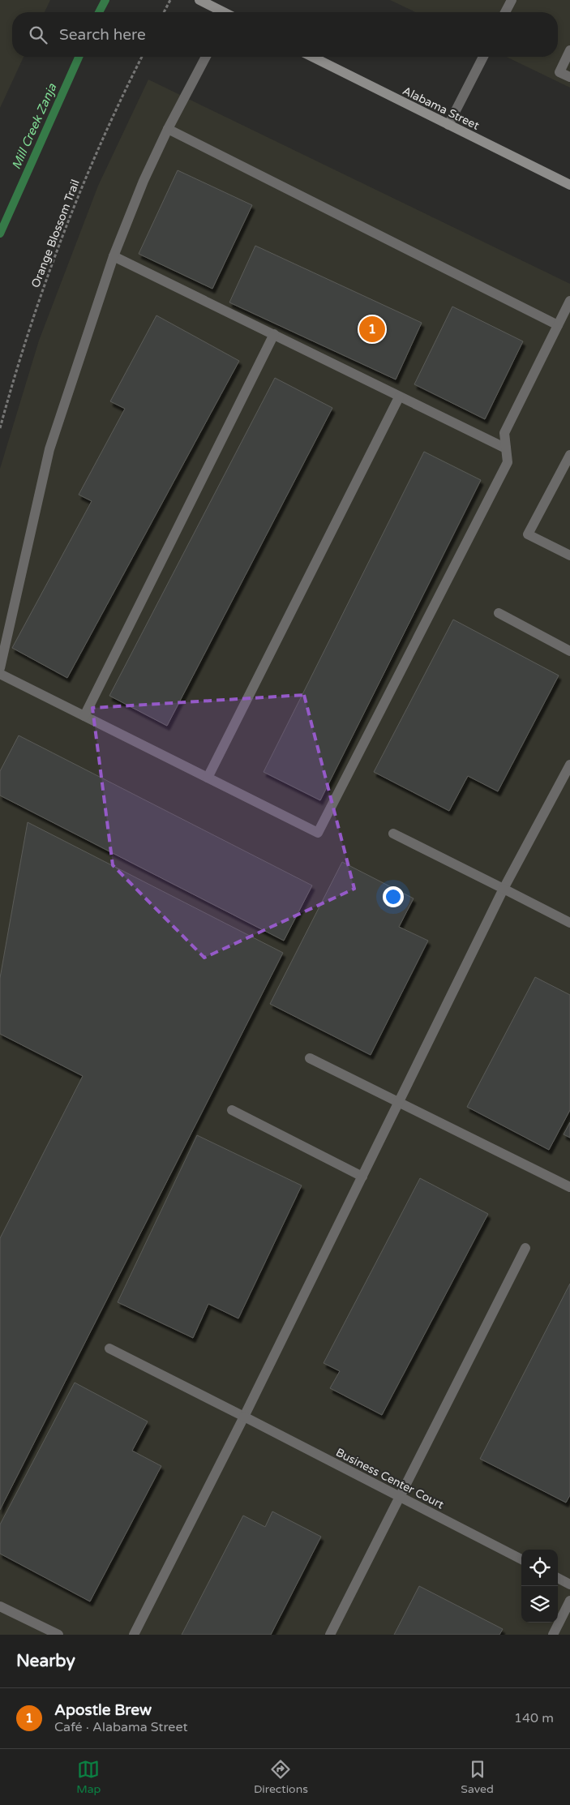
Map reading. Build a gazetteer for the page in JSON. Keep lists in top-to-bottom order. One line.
{"streets":{"main road":["Alabama Street"],"street":["Business Center Court"],"path":["Orange Blossom Trail"]},"water":["Mill Creek Zanja"],"page":{"search":"Search here","pins":"1","heading":"Nearby","list":[{"mark":"1","name":"Apostle Brew","note":"Café · Alabama Street","value":"140 m"}],"nav":["Map","Directions","Saved"]}}
